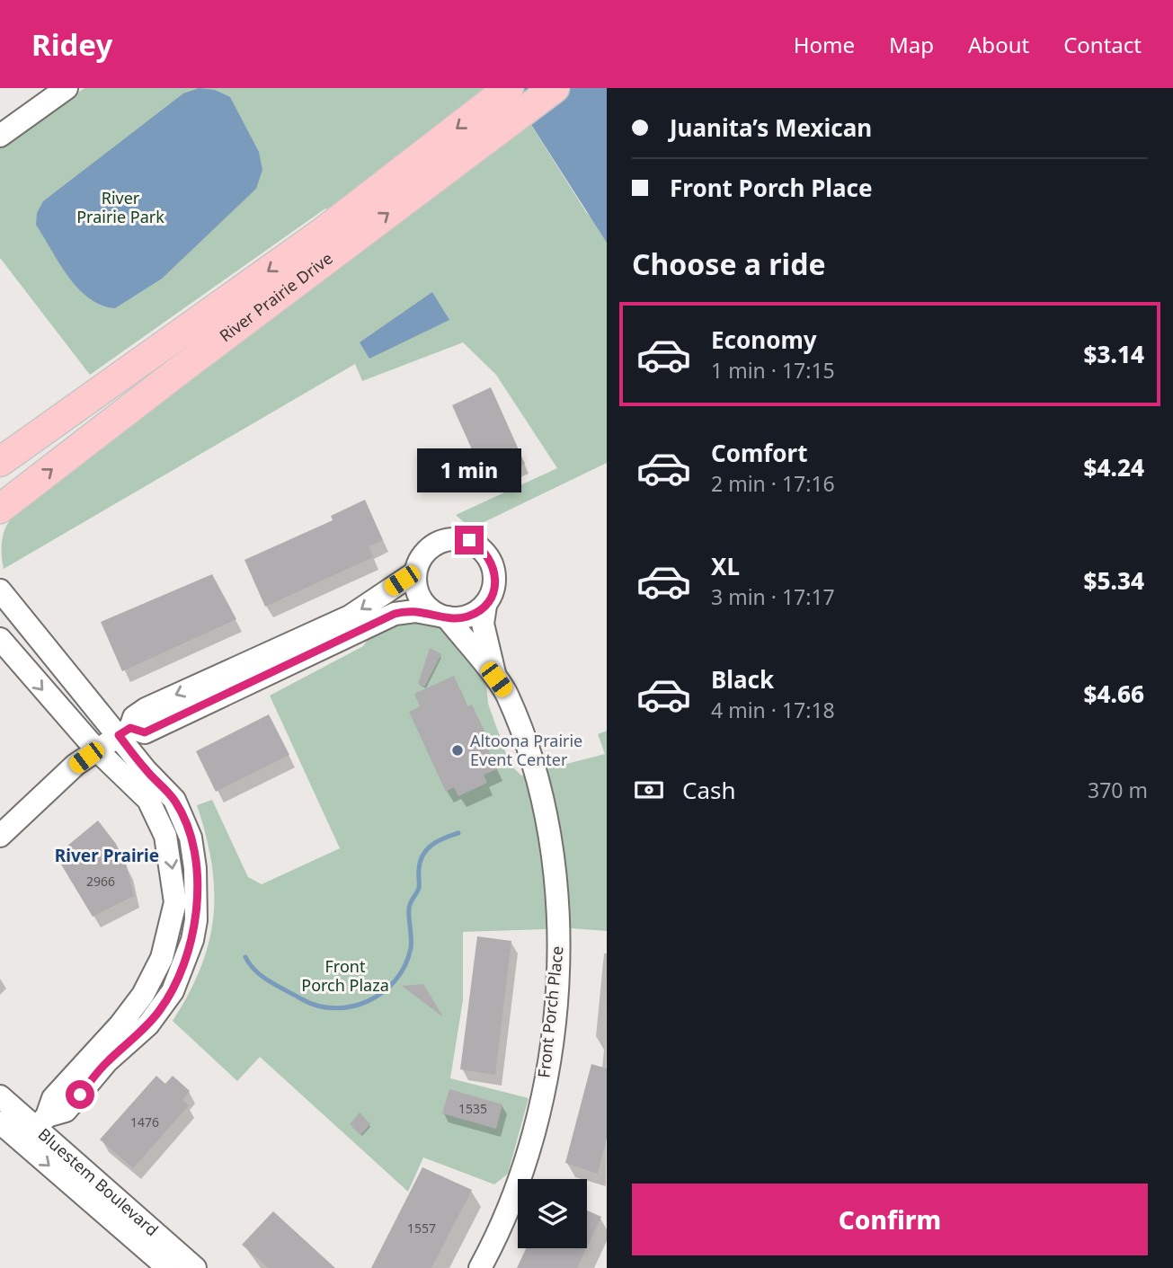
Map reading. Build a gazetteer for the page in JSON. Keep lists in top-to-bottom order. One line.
{"streets":{"main road":["River Prairie Drive"],"street":["Front Porch Place","Bluestem Boulevard"]},"districts":["River Prairie"],"parks":["River Prairie Park","Front Porch Plaza"],"places":["Altoona Prairie Event Center"],"house_numbers":["2966","1535","1476","1557"],"page":{"header":"Ridey","nav":["Home","Map","About","Contact"],"banner":["Juanita’s Mexican","Front Porch Place"],"heading":"Choose a ride","list":[{"name":"Economy","note":"1 min · 17:15","value":"$3.14"},{"name":"Comfort","note":"2 min · 17:16","value":"$4.24"},{"name":"XL","note":"3 min · 17:17","value":"$5.34"},{"name":"Black","note":"4 min · 17:18","value":"$4.66"}],"bubble":"1 min","pay":["Cash","370 m"],"buttons":"Confirm"}}
